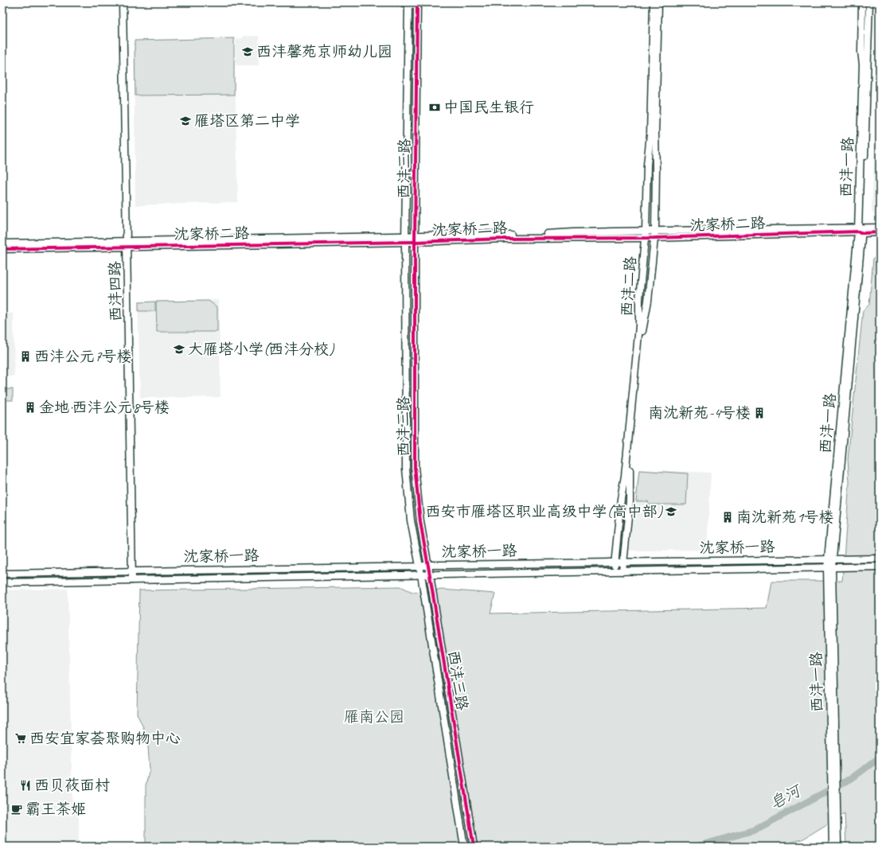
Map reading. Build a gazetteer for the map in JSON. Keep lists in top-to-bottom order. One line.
{"streets":{"street":["西沣一路","西沣三路","沈家桥二路","西沣二路","西沣四路","沈家桥一路"]},"crossings":[["西沣一路","沈家桥二路"],["西沣一路","沈家桥一路"],["西沣三路","沈家桥二路"],["西沣三路","沈家桥一路"],["沈家桥二路","西沣二路"],["沈家桥二路","西沣四路"],["西沣二路","沈家桥一路"],["西沣四路","沈家桥一路"]],"water":["皂河"],"parks":["雁南公园"],"places":{"school or university":["西沣馨苑京师幼儿园","雁塔区第二中学","大雁塔小学(西沣分校)","西安市雁塔区职业高级中学(高中部)"],"bank":["中国民生银行"],"building":["西沣公元7号楼","金地·西沣公元8号楼","南沈新苑-4号楼","南沈新苑1号楼"],"supermarket":["西安宜家荟聚购物中心"],"restaurant":["西贝莜面村"],"cafe":["霸王茶姬"]}}
